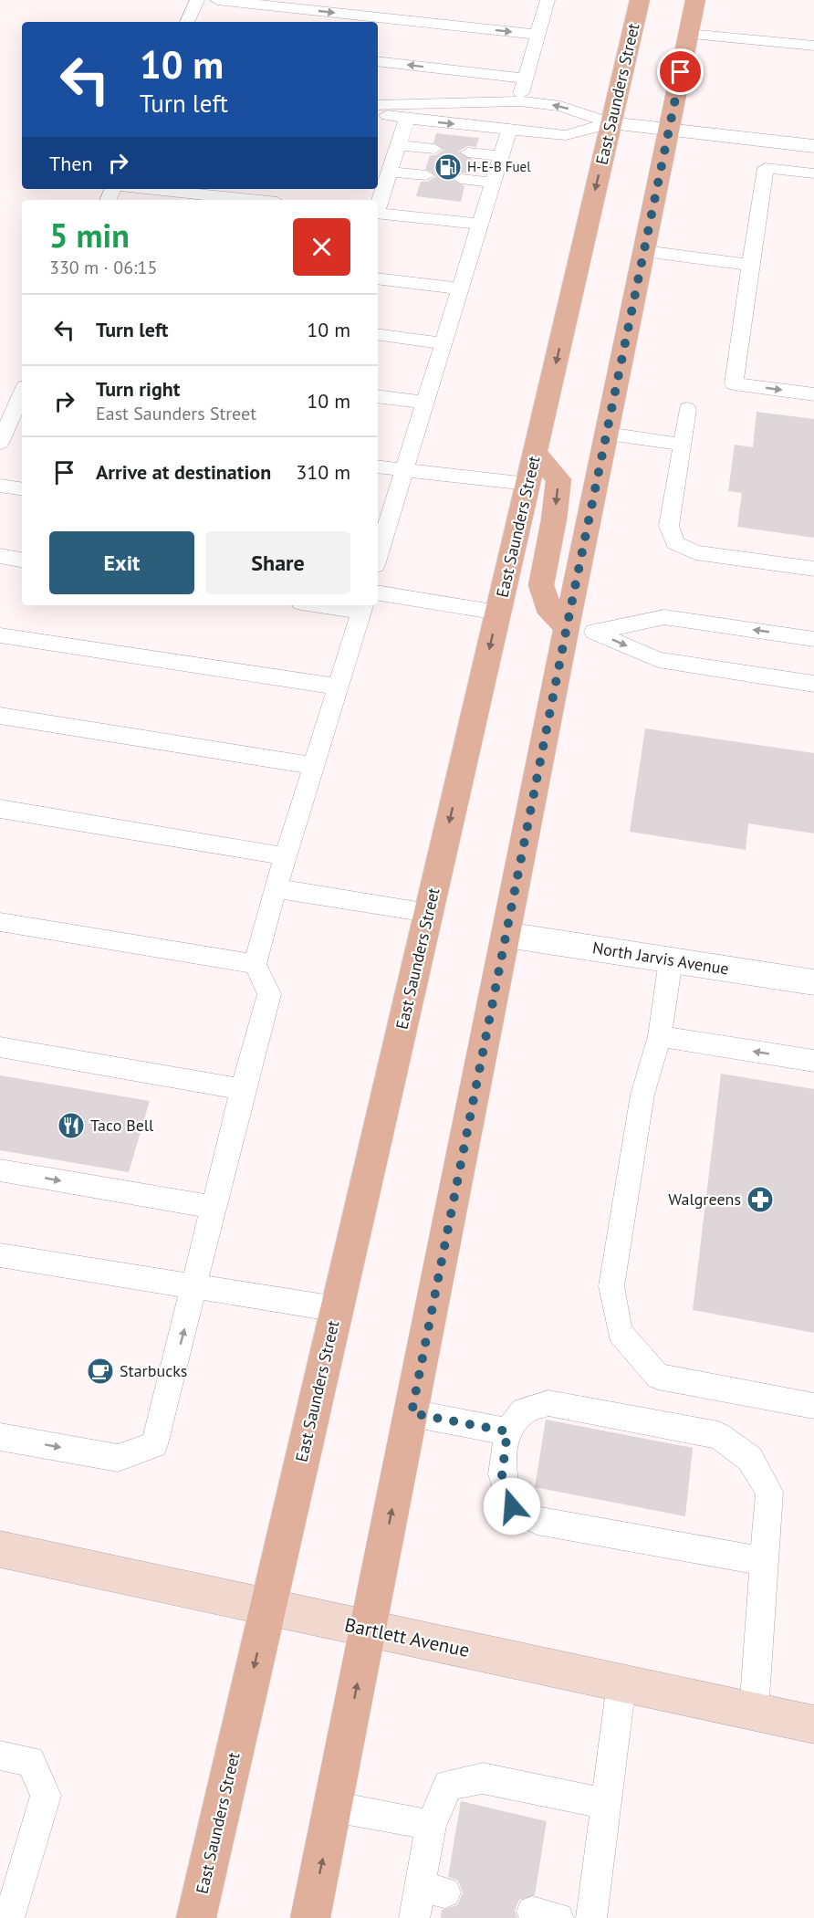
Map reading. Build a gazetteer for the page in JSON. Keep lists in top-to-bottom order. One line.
{"streets":{"main road":["East Saunders Street","Bartlett Avenue"],"street":["North Jarvis Avenue"]},"crossings":[["East Saunders Street","Bartlett Avenue"]],"places":{"fuel station":["H-E-B Fuel"],"restaurant":["Taco Bell"],"pharmacy":["Walgreens"],"cafe":["Starbucks"]},"page":{"turn":["10 m","Turn left"],"then":"Then","heading":["5 min","330 m · 06:15"],"list":[{"name":"Turn left","value":"10 m"},{"name":"Turn right","note":"East Saunders Street","value":"10 m"},{"name":"Arrive at destination","value":"310 m"}],"buttons":["Exit","Share"]}}
